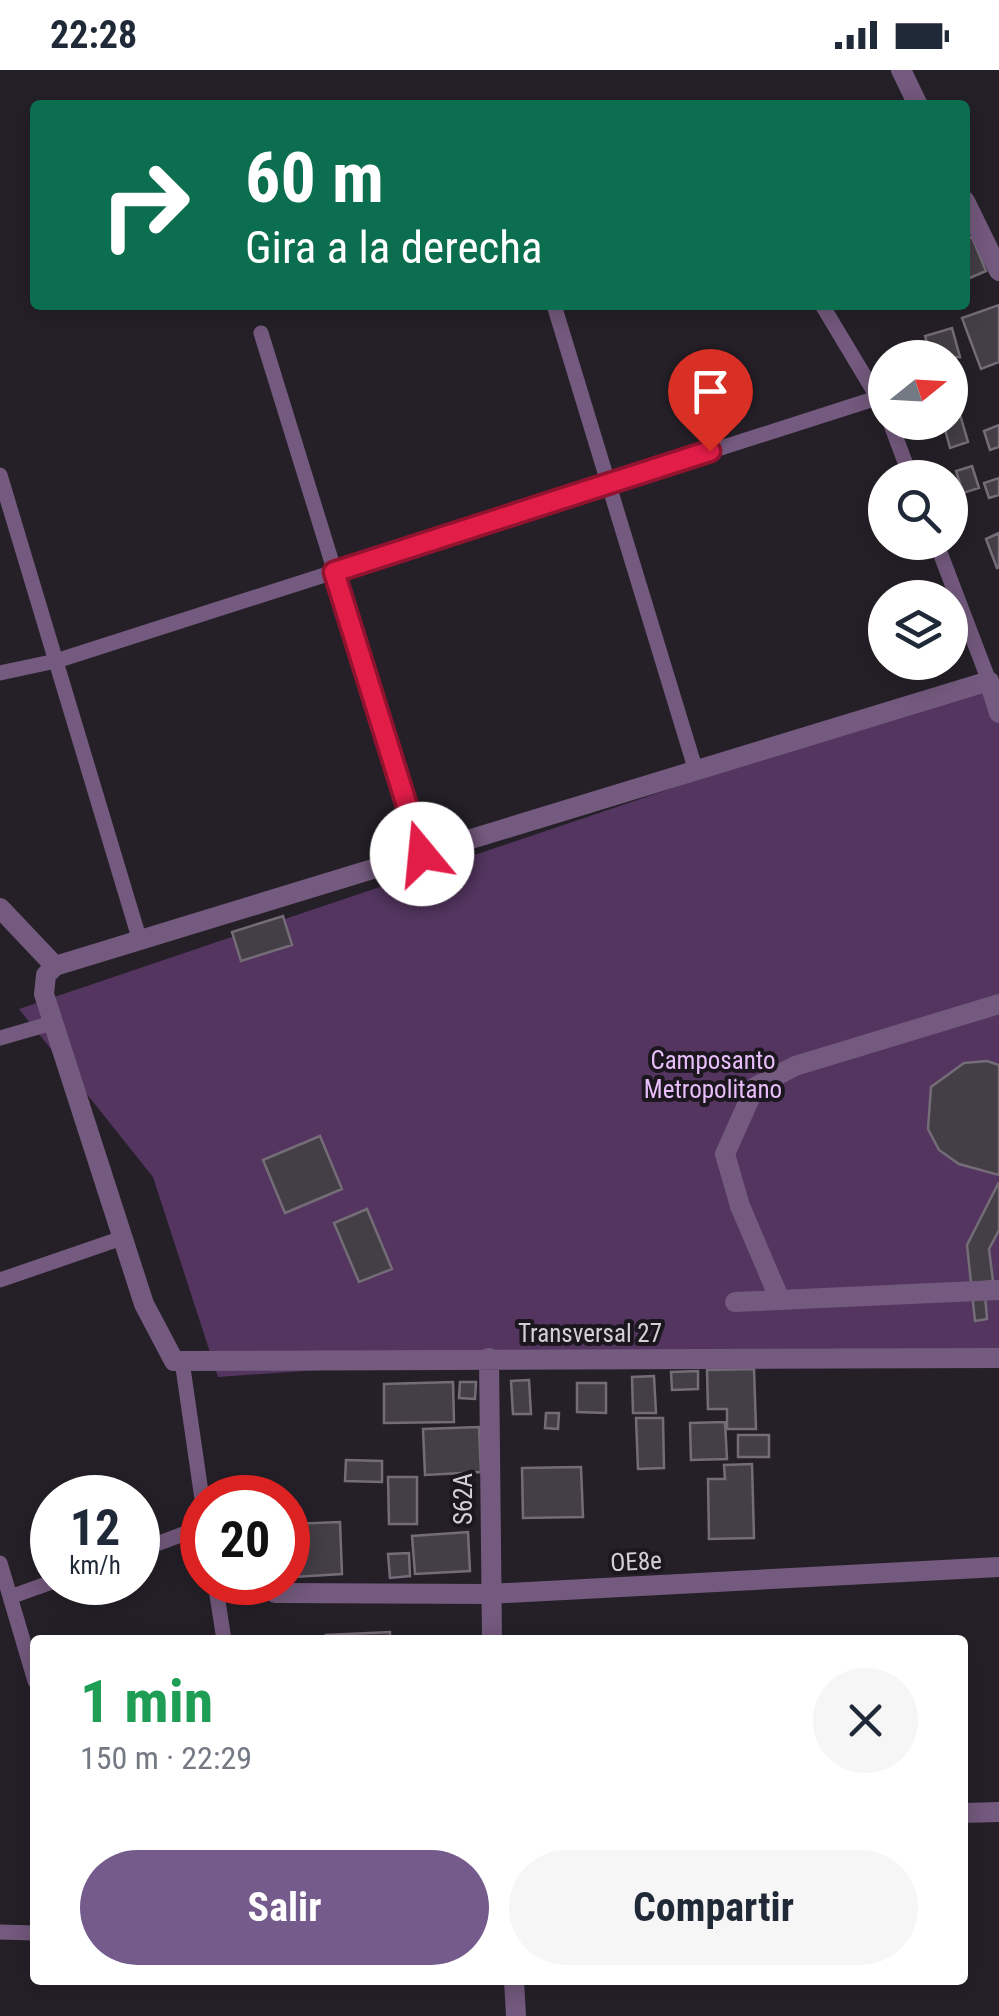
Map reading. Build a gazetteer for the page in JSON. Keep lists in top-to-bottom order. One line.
{"streets":{"street":["Transversal 27","S62A","OE8e"]},"crossings":[["Transversal 27","S62A"],["S62A","OE8e"]],"parks":["Camposanto Metropolitano"],"north":"right","page":{"status":"22:28","turn":["60 m","Gira a la derecha"],"speed":"12 km/h","limit":"20","heading":["1 min","150 m · 22:29"],"buttons":["Salir","Compartir"]}}
